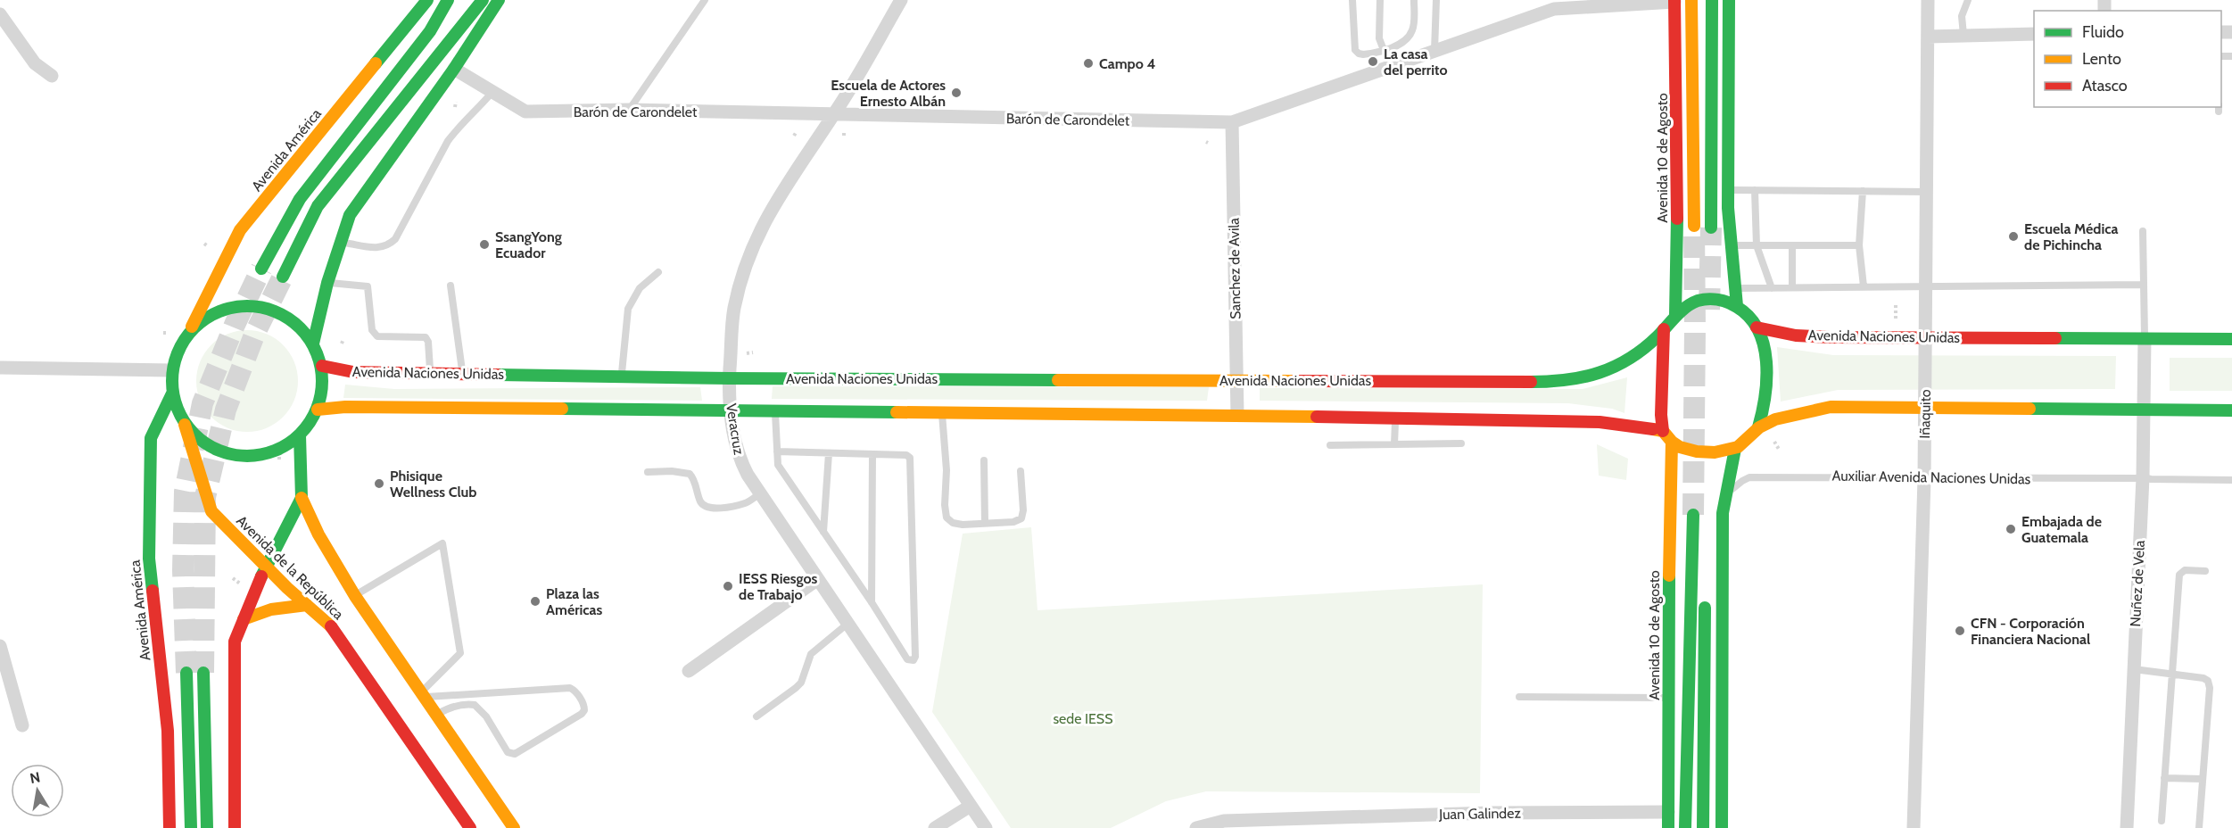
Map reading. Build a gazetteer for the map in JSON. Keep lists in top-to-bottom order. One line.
{"streets":{"main road":["Avenida América","Avenida 10 de Agosto","Avenida Naciones Unidas","Avenida de la República"],"street":["Barón de Carondelet","Sanchez de Avila","Iñaquito","Veracruz","Nuñez de Vela","Juan Galindez"],"lane":["Auxiliar Avenida Naciones Unidas"]},"crossings":[["Barón de Carondelet","Avenida 10 de Agosto"],["Barón de Carondelet","Sanchez de Avila"],["Barón de Carondelet","Veracruz"],["Avenida América","Avenida Naciones Unidas"],["Avenida América","Avenida de la República"],["Avenida 10 de Agosto","Avenida Naciones Unidas"],["Avenida 10 de Agosto","Juan Galindez"],["Sanchez de Avila","Avenida Naciones Unidas"],["Avenida Naciones Unidas","Iñaquito"],["Avenida Naciones Unidas","Veracruz"],["Avenida Naciones Unidas","Avenida de la República"],["Avenida Naciones Unidas","Nuñez de Vela"],["Iñaquito","Auxiliar Avenida Naciones Unidas"],["Auxiliar Avenida Naciones Unidas","Nuñez de Vela"]],"parks":["sede IESS"],"places":["La casa del perrito","Campo 4","Escuela de Actores Ernesto Albán","Escuela Médica de Pichincha","SsangYong Ecuador","Phisique Wellness Club","Embajada de Guatemala","IESS Riesgos de Trabajo","Plaza las Américas","CFN - Corporación Financiera Nacional"],"legend":["Fluido","Lento","Atasco"],"north":"top"}
